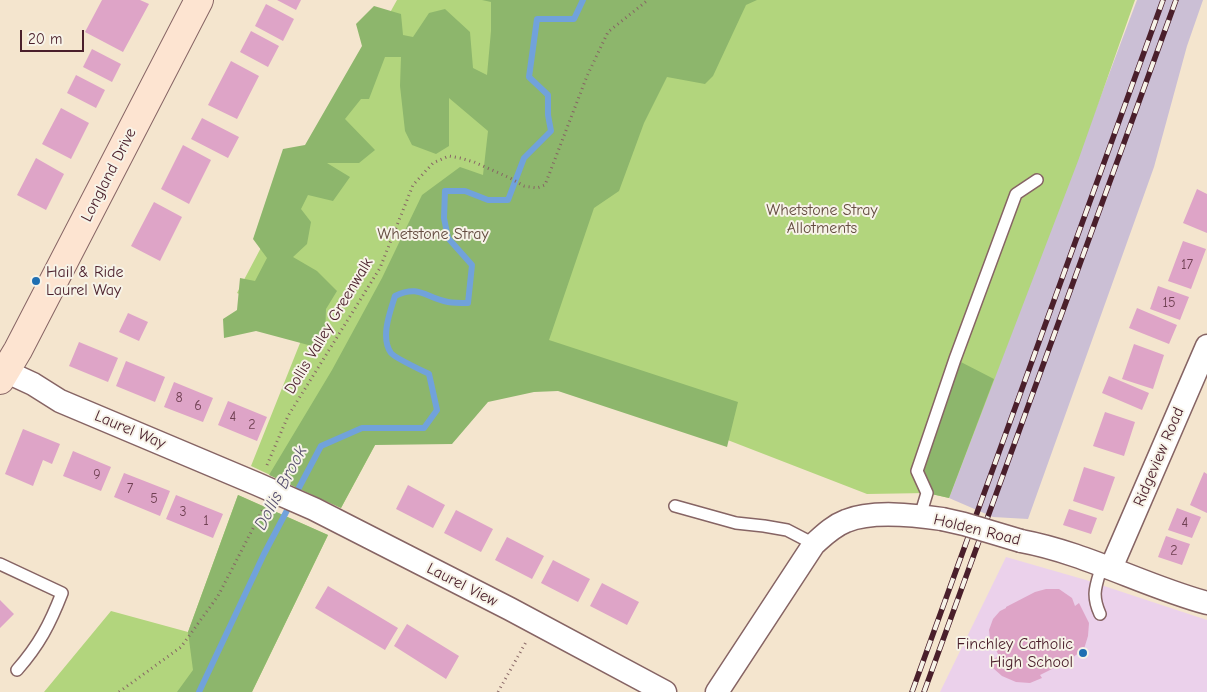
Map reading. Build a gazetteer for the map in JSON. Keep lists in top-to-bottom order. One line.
{"streets":{"street":["Longland Drive","Laurel Way","Ridgeview Road","Holden Road","Laurel View"],"path":["Dollis Valley Greenwalk"]},"crossings":[["Longland Drive","Laurel Way"],["Dollis Valley Greenwalk","Laurel Way"],["Dollis Valley Greenwalk","Laurel View"],["Laurel Way","Laurel View"],["Ridgeview Road","Holden Road"]],"water":["Dollis Brook"],"parks":["Whetstone Stray Allotments","Whetstone Stray"],"places":["Hail & Ride Laurel Way","Finchley Catholic High School"],"house_numbers":["17","15","8","6","4","2","9","7","5","3","1","4","2"],"scale_bar":"20 m"}
